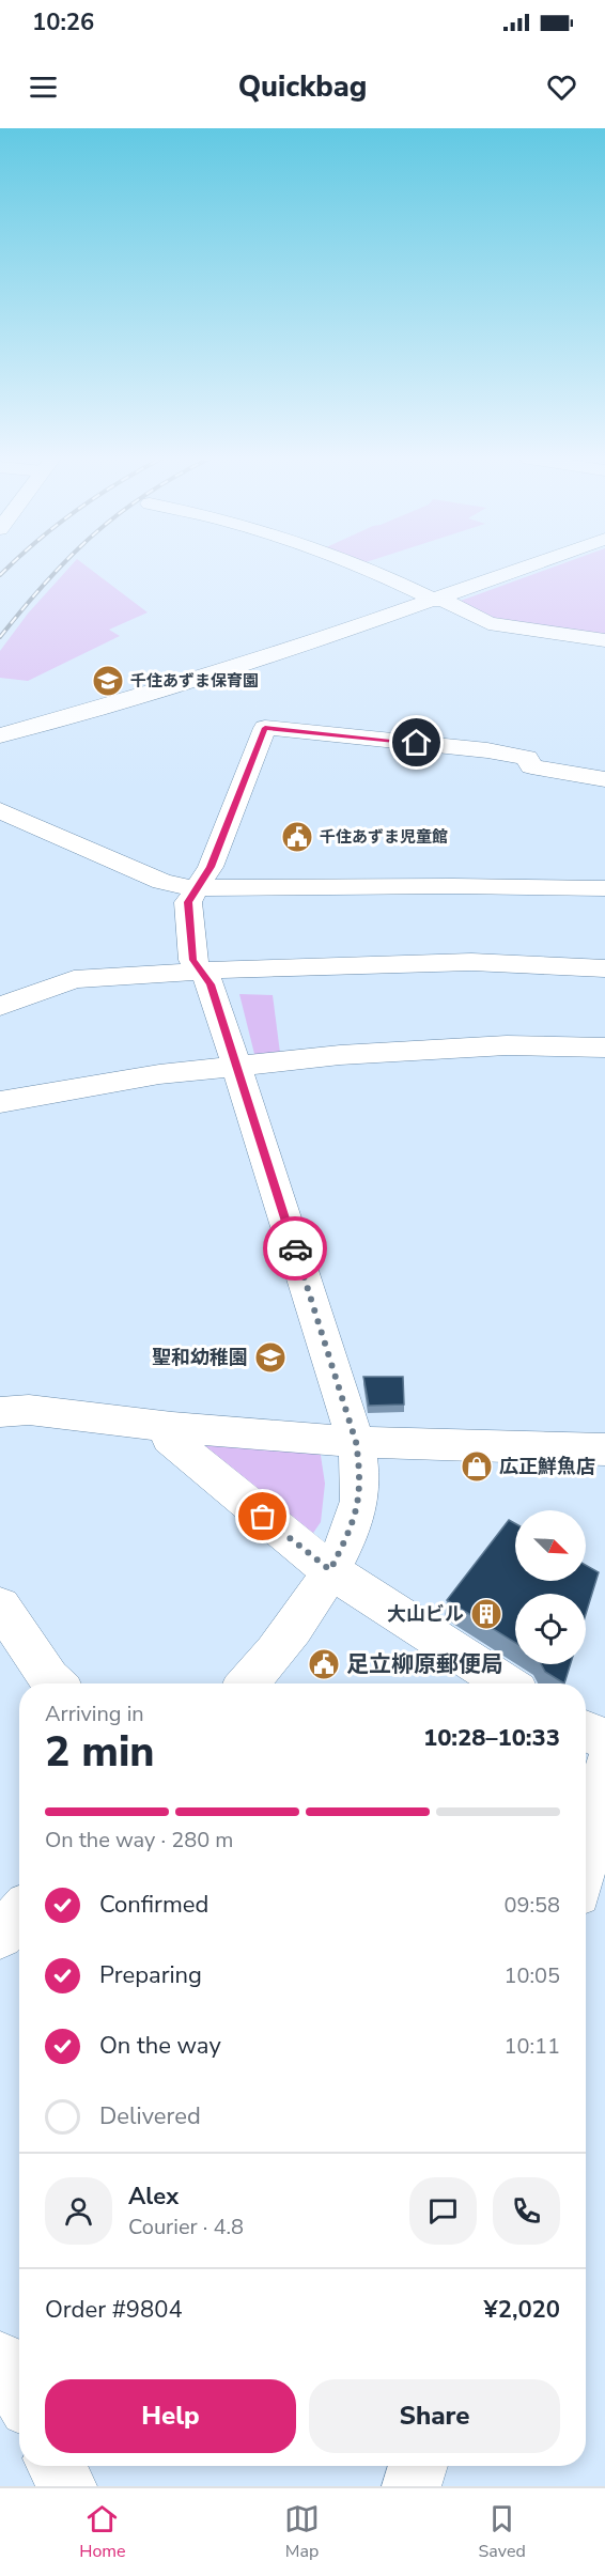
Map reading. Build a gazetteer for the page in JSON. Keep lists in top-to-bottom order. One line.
{"places":{"school or university":["千住あずま保育園","聖和幼稚園"],"public building":["千住あずま児童館","足立柳原郵便局"],"shop":["広正鮮魚店"],"building":["大山ビル"]},"north":"bottom right","page":{"status":"10:26","header":"Quickbag","heading":["2 min","Arriving in","10:28–10:33"],"panel":["Alex","Courier · 4.8","Order #9804","¥2,020"],"bar":"On the way · 280 m","list":[["Confirmed","09:58"],["Preparing","10:05"],["On the way","10:11"],"Delivered"],"buttons":["Help","Share"],"tabs":["Home","Map","Saved"]}}
